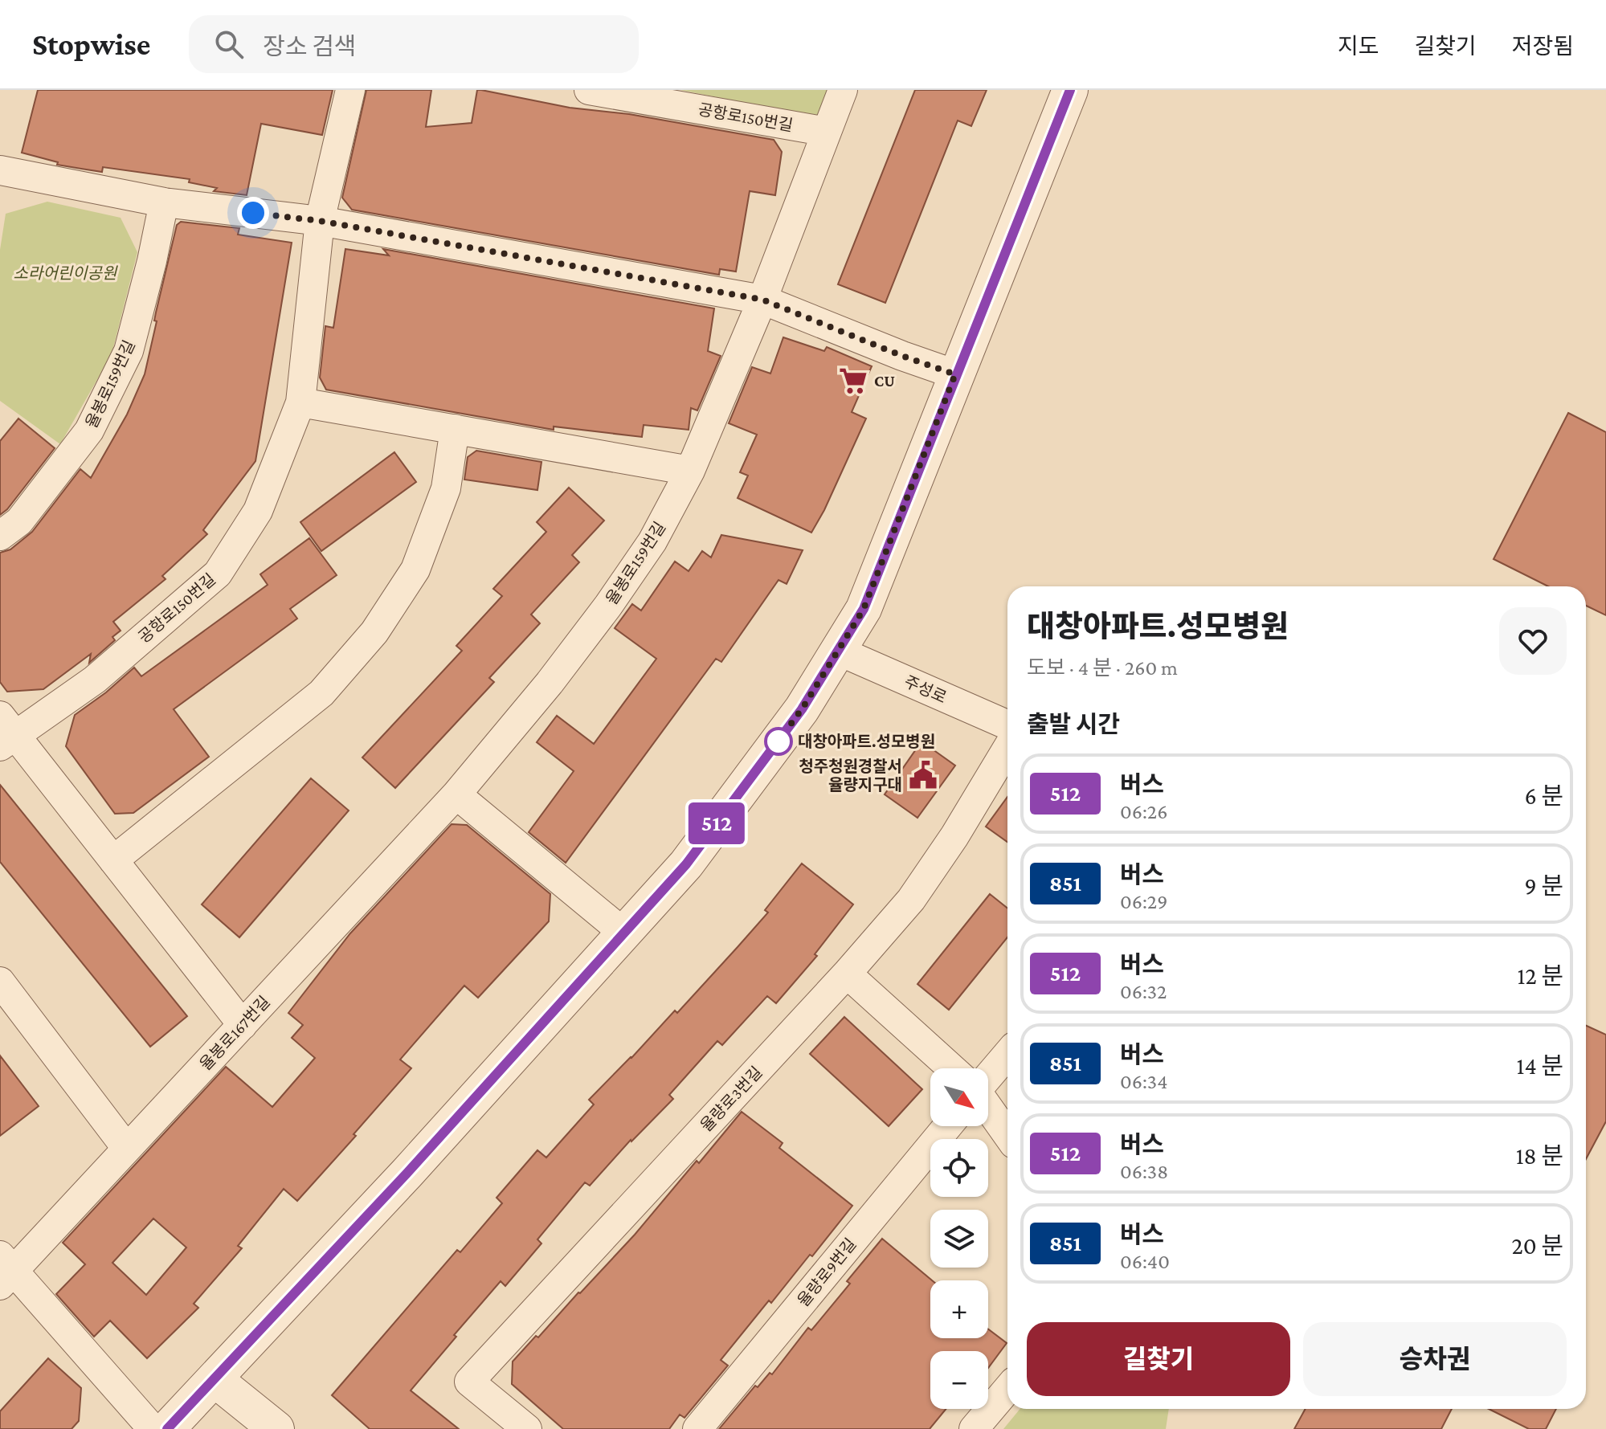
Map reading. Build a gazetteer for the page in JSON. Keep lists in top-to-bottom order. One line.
{"streets":{"street":["공항로150번길","율봉로159번길","주성로","율봉로167번길","율량로3번길","율량로9번길"]},"crossings":[["공항로150번길","율봉로159번길"],["공항로150번길","율봉로167번길"],["율봉로159번길","율봉로167번길"]],"parks":["소라어린이공원"],"places":{"supermarket":["CU"],"other":["대창아파트.성모병원"],"public building":["청주청원경찰서 율량지구대"]},"lines":["bus line 512"],"north":"bottom right","page":{"header":"Stopwise","search":"장소 검색","nav":["지도","길찾기","저장됨"],"on_map":"512","heading":[["대창아파트.성모병원","도보 · 4 분 · 260 m"],"출발 시간"],"list":[{"mark":"512","name":"버스","note":"06:26","value":"6 분"},{"mark":"851","name":"버스","note":"06:29","value":"9 분"},{"mark":"512","name":"버스","note":"06:32","value":"12 분"},{"mark":"851","name":"버스","note":"06:34","value":"14 분"},{"mark":"512","name":"버스","note":"06:38","value":"18 분"},{"mark":"851","name":"버스","note":"06:40","value":"20 분"}],"map_buttons":["+","−"],"buttons":["길찾기","승차권"]}}
